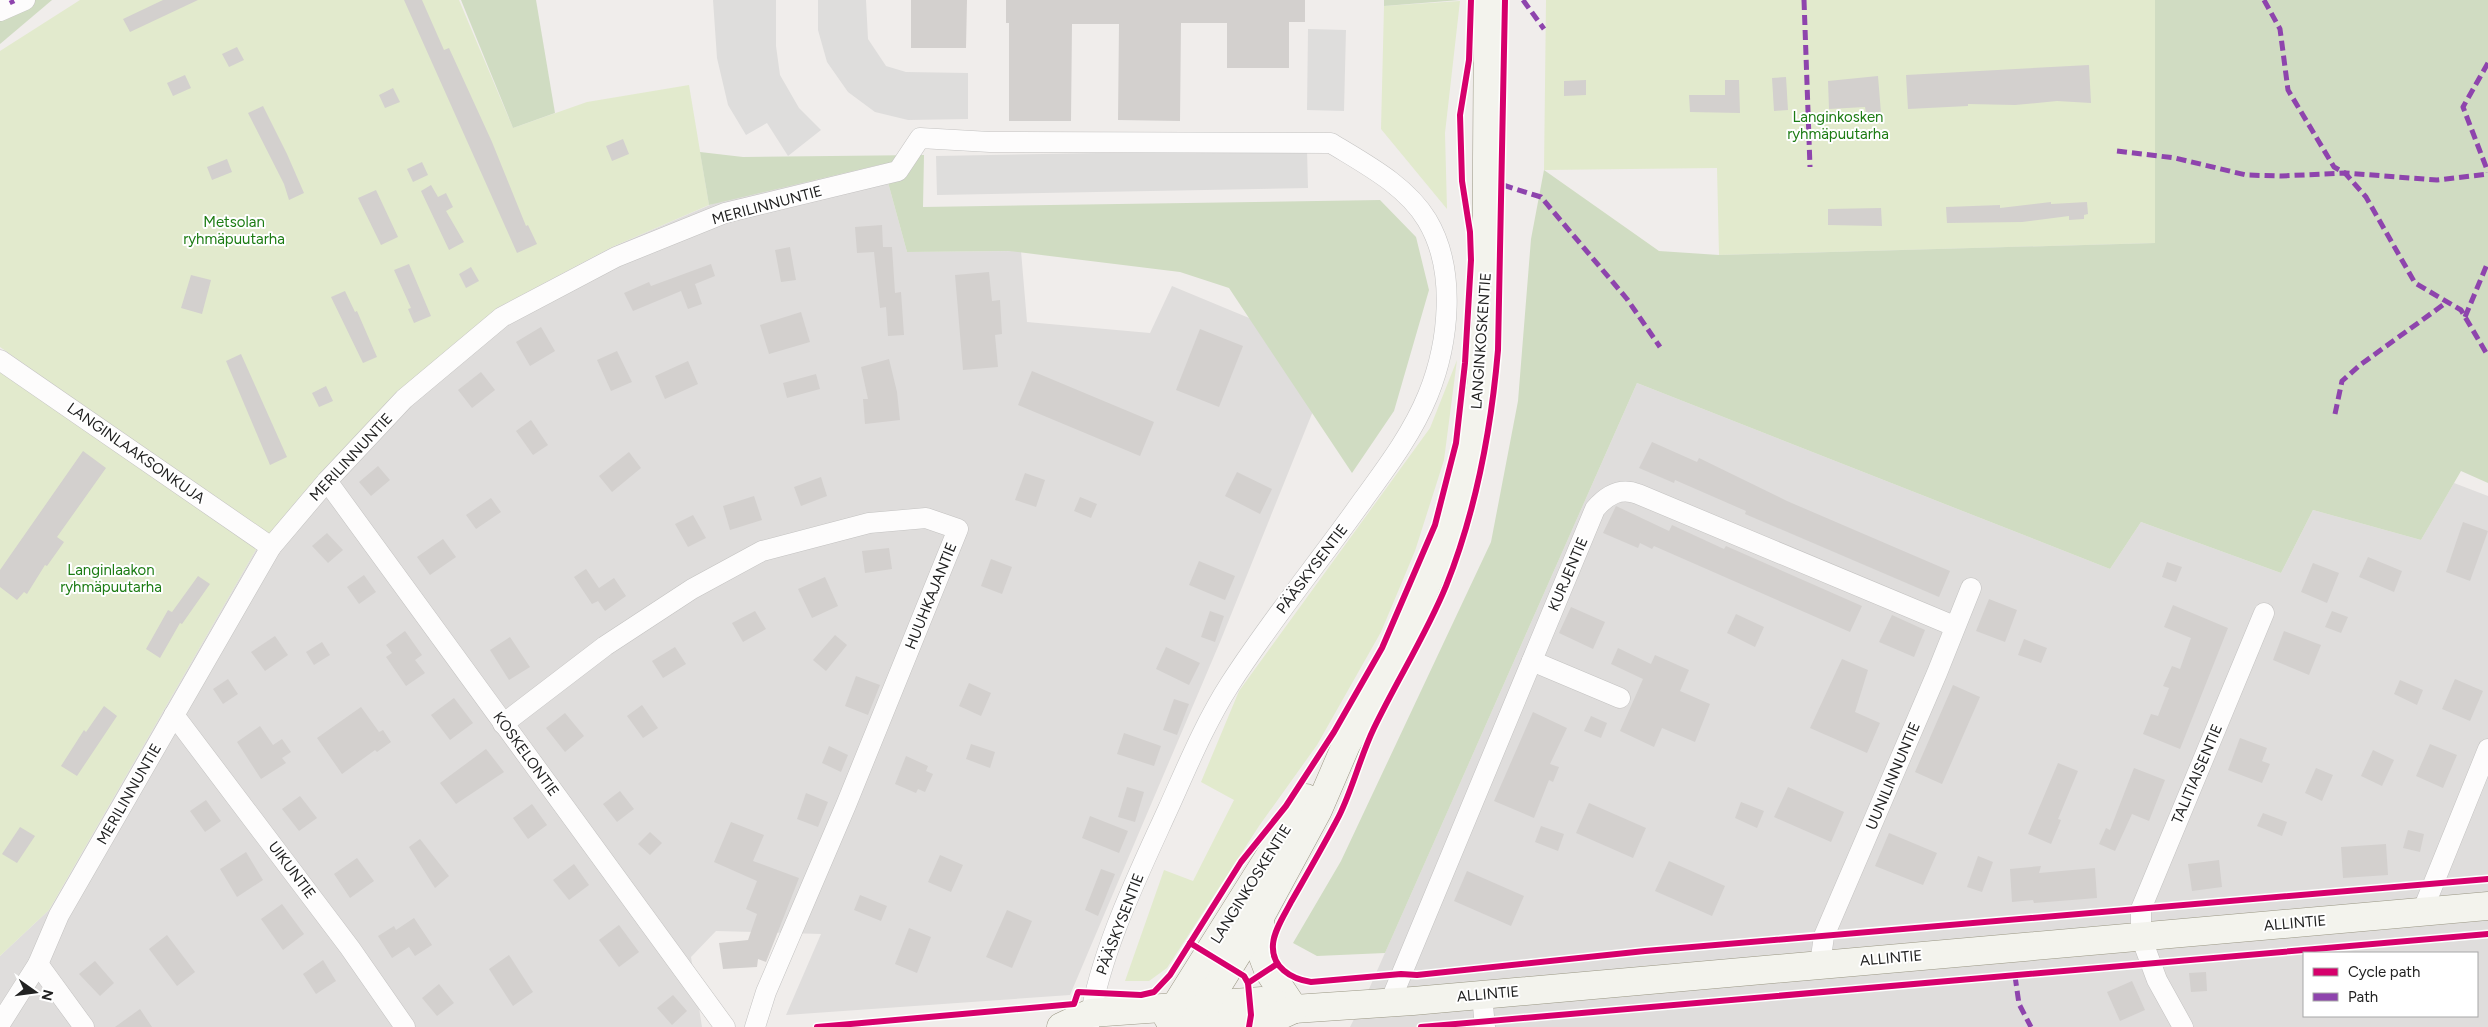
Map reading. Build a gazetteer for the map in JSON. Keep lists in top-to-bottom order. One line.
{"streets":{"street":["MERILINNUNTIE","LANGINKOSKENTIE","LANGINLAAKSONKUJA","PÄÄSKYSENTIE","KURJENTIE","HUUHKAJANTIE","KOSKELONTIE","TALITIAISENTIE","UUNILINNUNTIE","UIKUNTIE","ALLINTIE"]},"crossings":[["MERILINNUNTIE","LANGINLAAKSONKUJA"],["MERILINNUNTIE","PÄÄSKYSENTIE"],["MERILINNUNTIE","KOSKELONTIE"],["MERILINNUNTIE","UIKUNTIE"],["LANGINKOSKENTIE","ALLINTIE"],["PÄÄSKYSENTIE","ALLINTIE"],["KURJENTIE","UUNILINNUNTIE"],["KURJENTIE","ALLINTIE"],["HUUHKAJANTIE","KOSKELONTIE"],["TALITIAISENTIE","ALLINTIE"],["UUNILINNUNTIE","ALLINTIE"]],"parks":["Langinkosken ryhmäpuutarha","Metsolan ryhmäpuutarha","Langinlaakon ryhmäpuutarha"],"legend":["Cycle path","Path"],"north":"right"}
